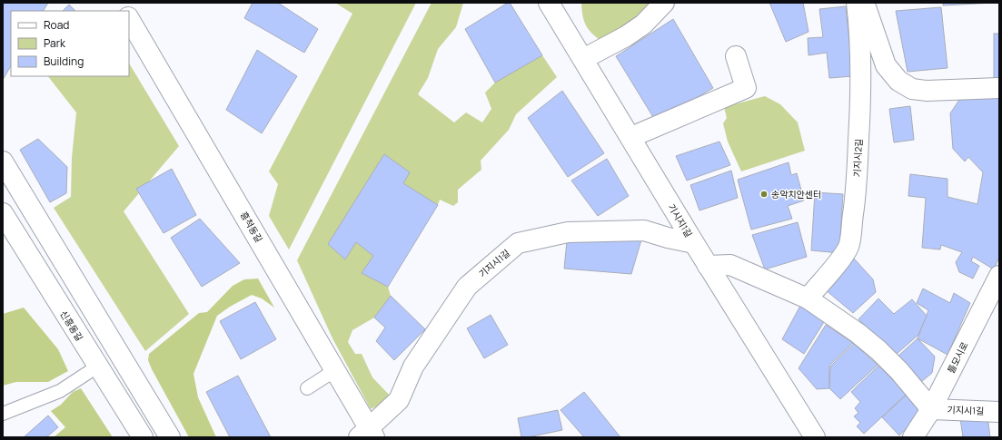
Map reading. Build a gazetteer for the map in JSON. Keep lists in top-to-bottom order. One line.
{"streets":{"street":["기지시2길","기시지1길","흥척동길","기지시1길","신흥동길","틀모시로"]},"crossings":[["기시지1길","기지시1길"],["흥척동길","기지시1길"],["기지시1길","틀모시로"]],"places":["송악치안센터"],"legend":["Road","Park","Building"]}
